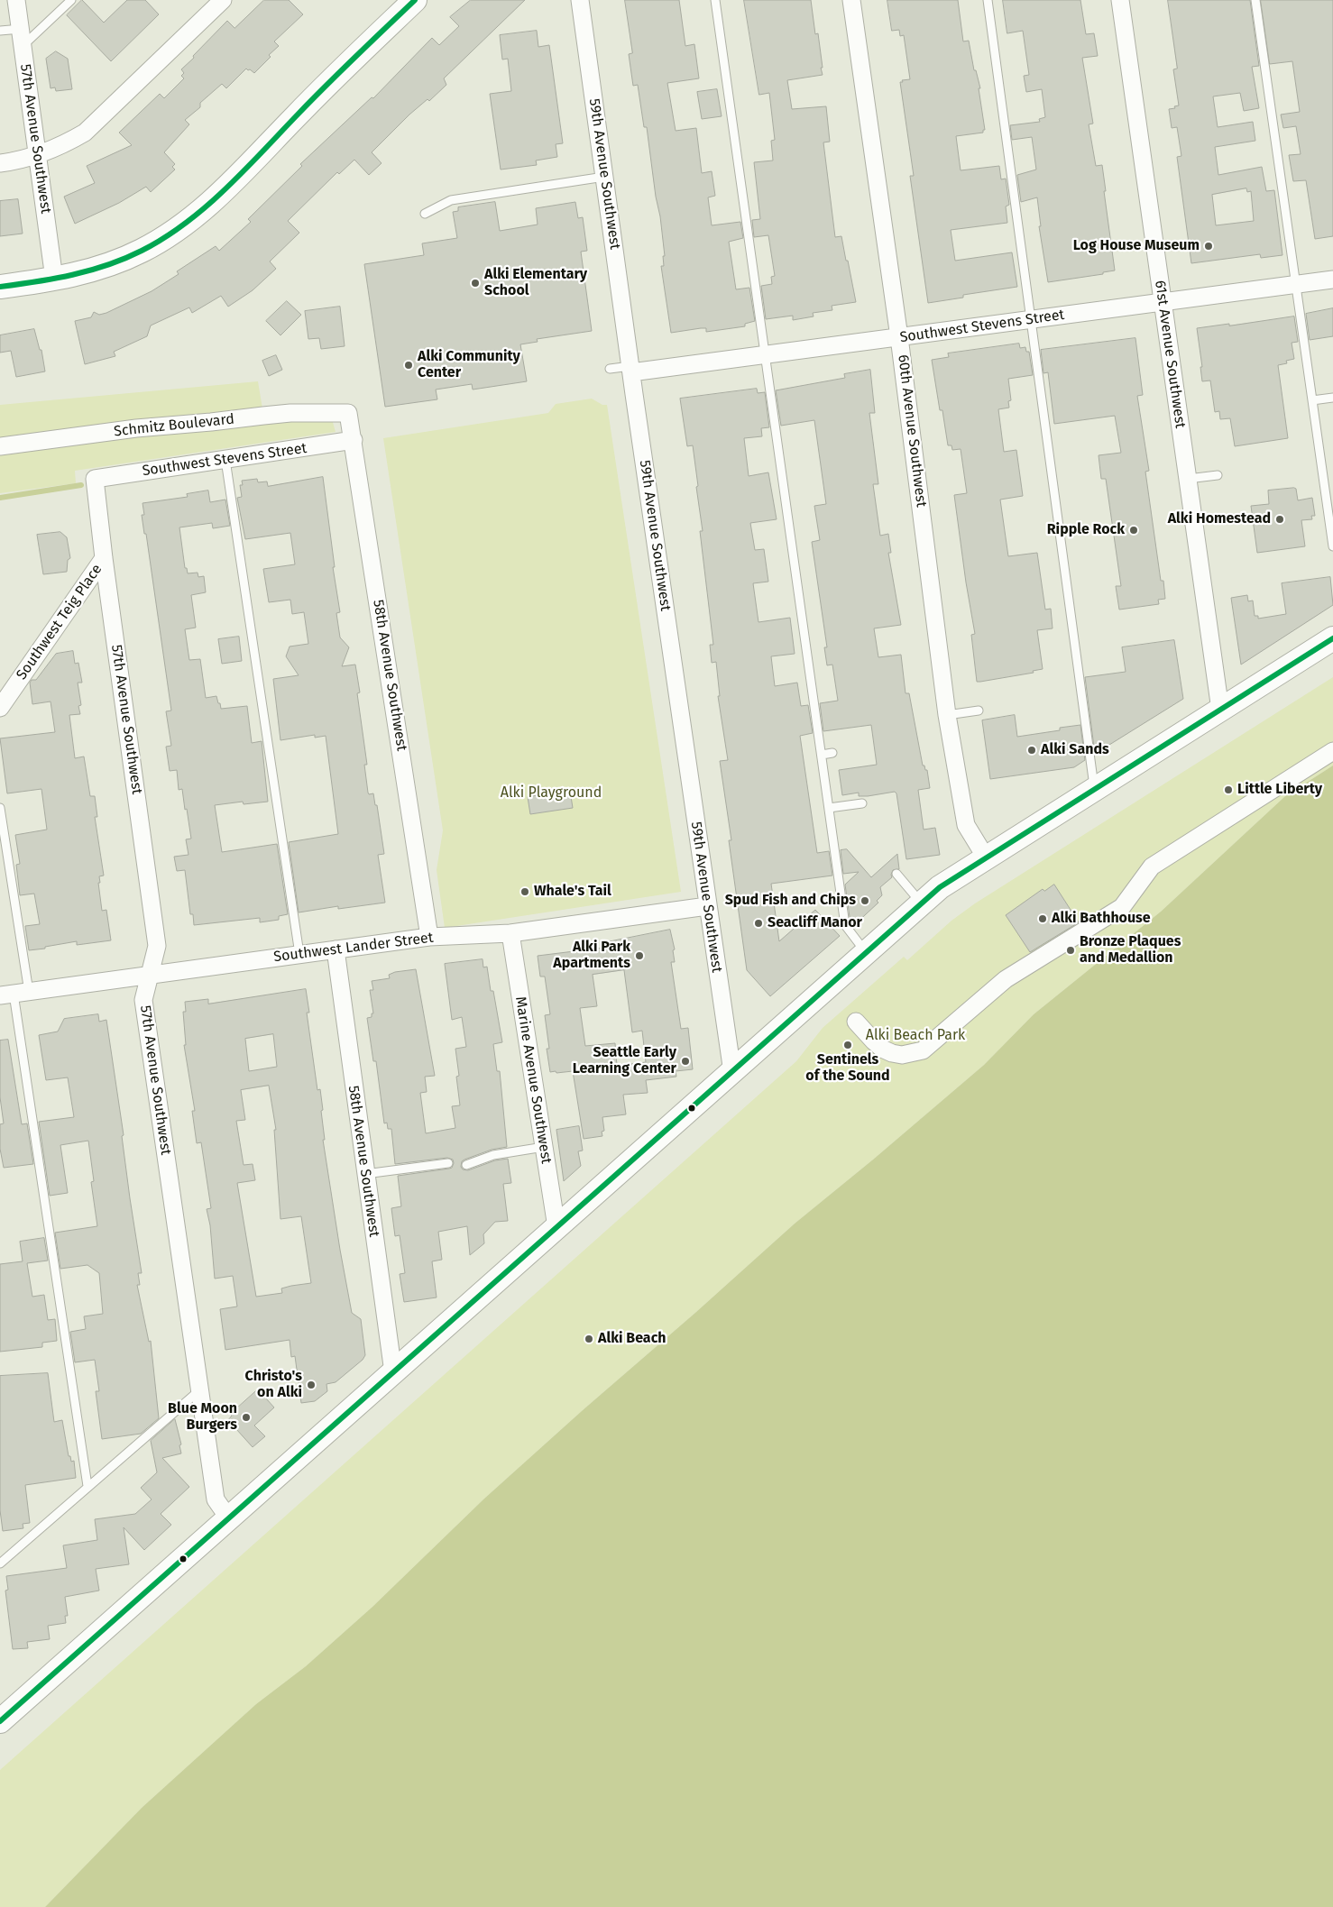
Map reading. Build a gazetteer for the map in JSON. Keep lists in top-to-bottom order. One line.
{"streets":{"street":["57th Avenue Southwest","59th Avenue Southwest","Southwest Stevens Street","61st Avenue Southwest","Schmitz Boulevard","60th Avenue Southwest","Southwest Teig Place","58th Avenue Southwest","Southwest Lander Street","Marine Avenue Southwest"]},"crossings":[["57th Avenue Southwest","Southwest Stevens Street"],["57th Avenue Southwest","Southwest Teig Place"],["57th Avenue Southwest","Southwest Lander Street"],["59th Avenue Southwest","Southwest Stevens Street"],["59th Avenue Southwest","Southwest Lander Street"],["Southwest Stevens Street","61st Avenue Southwest"],["Southwest Stevens Street","60th Avenue Southwest"],["Southwest Stevens Street","58th Avenue Southwest"],["Schmitz Boulevard","58th Avenue Southwest"],["58th Avenue Southwest","Southwest Lander Street"],["Southwest Lander Street","Marine Avenue Southwest"]],"parks":["Alki Playground","Alki Beach Park"],"places":["Log House Museum","Alki Elementary School","Alki Community Center","Alki Homestead","Ripple Rock","Alki Sands","Little Liberty","Whale's Tail","Spud Fish and Chips","Alki Bathhouse","Seacliff Manor","Bronze Plaques and Medallion","Alki Park Apartments","Sentinels of the Sound","Seattle Early Learning Center","Alki Beach","Christo's on Alki","Blue Moon Burgers"]}
